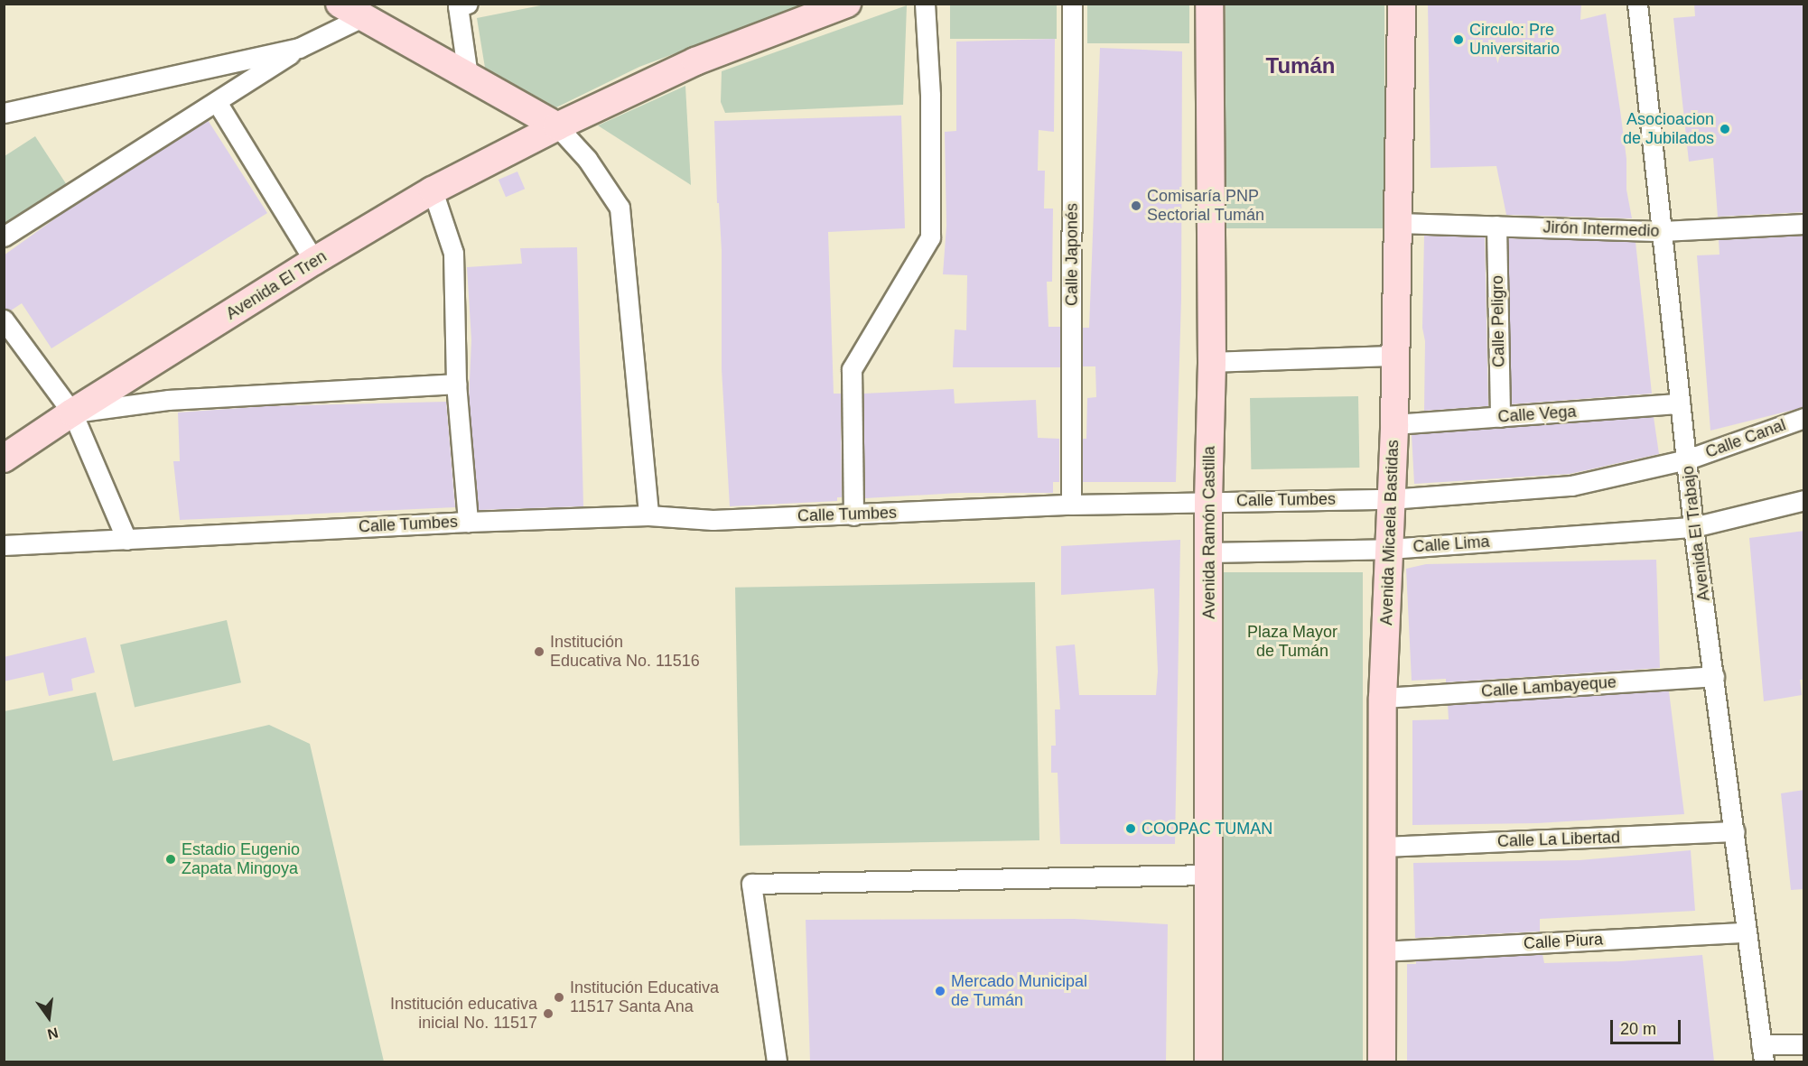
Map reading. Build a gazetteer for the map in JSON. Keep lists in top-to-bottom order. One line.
{"streets":{"main road":["Avenida El Tren","Avenida Ramón Castilla","Avenida Micaela Bastidas"],"street":["Jirón Intermedio","Calle Japonés","Calle Peligro","Calle Vega","Calle Canal","Calle Tumbes","Avenida El Trabajo","Calle Lima","Calle Lambayeque","Calle La Libertad","Calle Piura"]},"crossings":[["Jirón Intermedio","Calle Peligro"],["Jirón Intermedio","Avenida Micaela Bastidas"],["Jirón Intermedio","Avenida El Trabajo"],["Calle Japonés","Calle Tumbes"],["Calle Peligro","Calle Vega"],["Calle Vega","Avenida Micaela Bastidas"],["Calle Vega","Avenida El Trabajo"],["Calle Canal","Calle Tumbes"],["Calle Canal","Avenida El Trabajo"],["Calle Tumbes","Avenida Ramón Castilla"],["Calle Tumbes","Avenida Micaela Bastidas"],["Calle Tumbes","Avenida El Trabajo"],["Avenida Ramón Castilla","Calle Lima"],["Avenida Micaela Bastidas","Calle Lima"],["Avenida Micaela Bastidas","Calle Lambayeque"],["Avenida Micaela Bastidas","Calle La Libertad"],["Avenida Micaela Bastidas","Calle Piura"],["Avenida El Trabajo","Calle Lima"],["Avenida El Trabajo","Calle Lambayeque"],["Avenida El Trabajo","Calle La Libertad"],["Avenida El Trabajo","Calle Piura"]],"districts":["Tumán"],"parks":["Plaza Mayor de Tumán"],"places":["Circulo: Pre Universitario","Asocioacion de Jubilados","Comisaría PNP Sectorial Tumán","Institución Educativa No. 11516","COOPAC TUMAN","Estadio Eugenio Zapata Mingoya","Mercado Municipal de Tumán","Institución Educativa 11517 Santa Ana","Institución educativa inicial No. 11517"],"scale_bar":"20 m","north":"bottom"}
